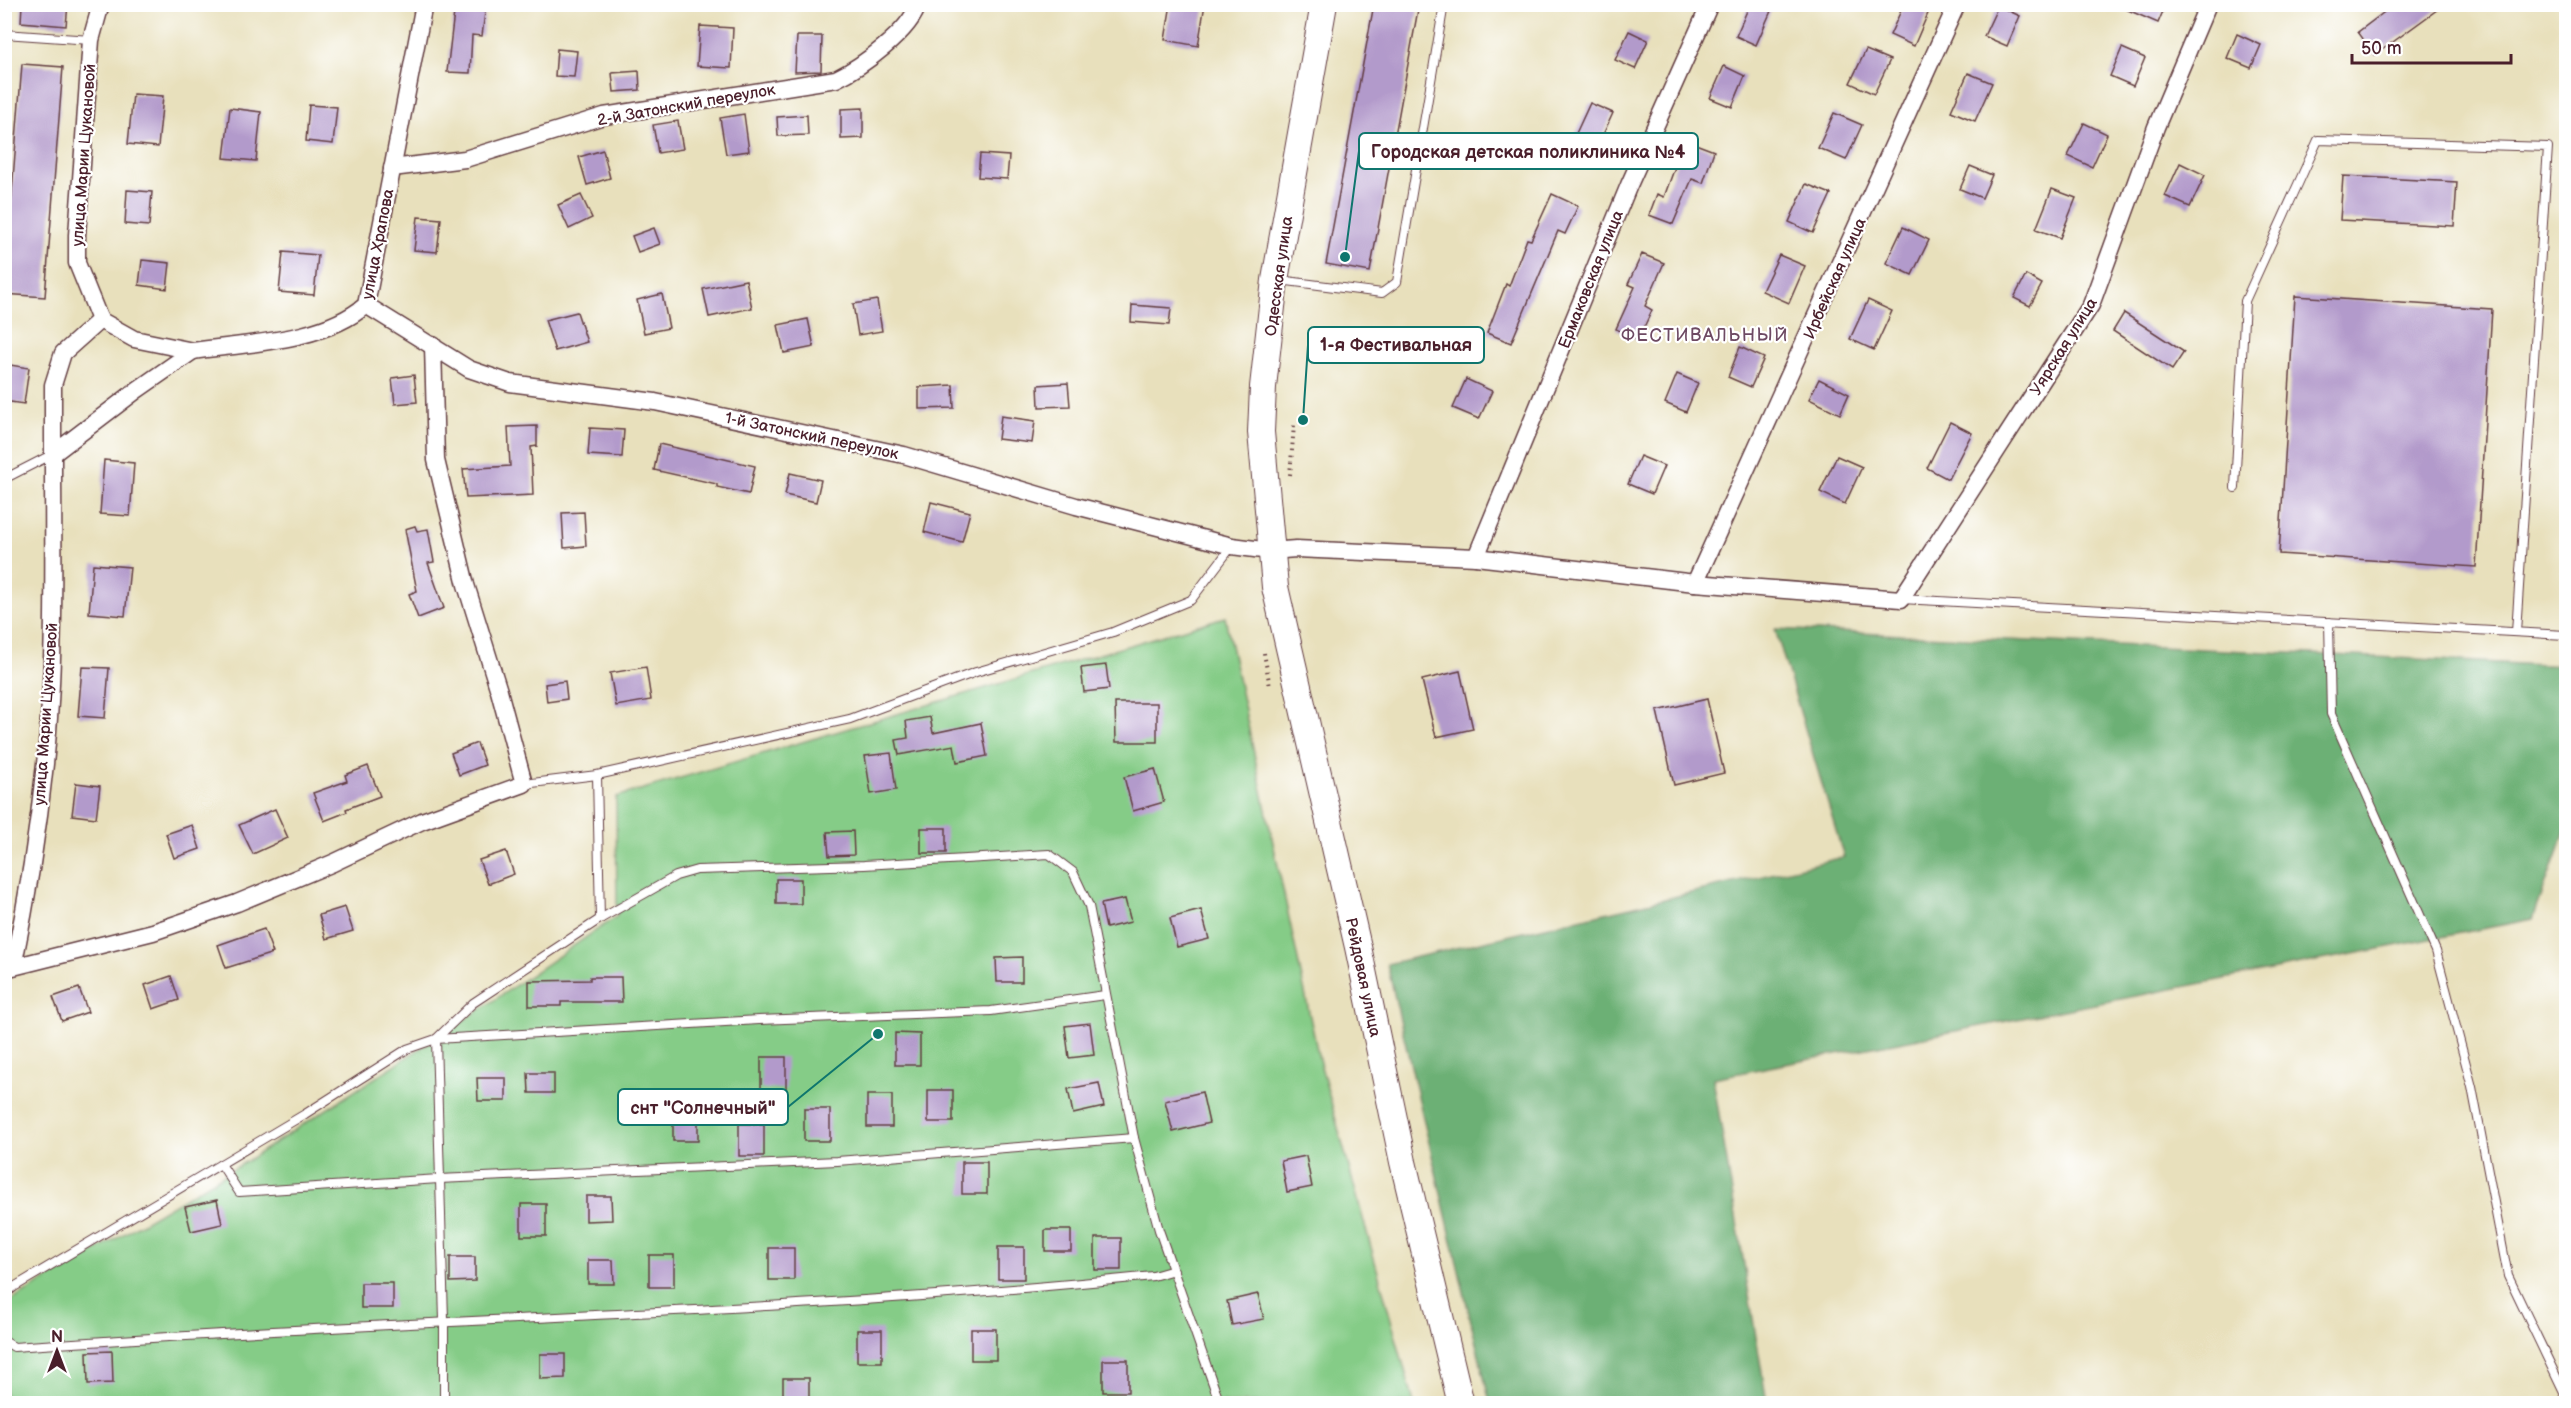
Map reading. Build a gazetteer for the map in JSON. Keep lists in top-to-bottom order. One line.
{"streets":{"main road":["Одесская улица","Рейдовая улица"],"street":["2-й Затонский переулок","улица Марии Цукановой","улица Храпова","Ирбейская улица","Ермаковская улица","Уярская улица","1-й Затонский переулок"]},"crossings":[["2-й Затонский переулок","улица Храпова"],["улица Храпова","1-й Затонский переулок"],["Одесская улица","Рейдовая улица"]],"districts":["ФЕСТИВАЛЬНЫЙ"],"places":["Городская детская поликлиника №4","1-я Фестивальная","снт \"Солнечный\""],"scale_bar":"50 m","north":"top"}
